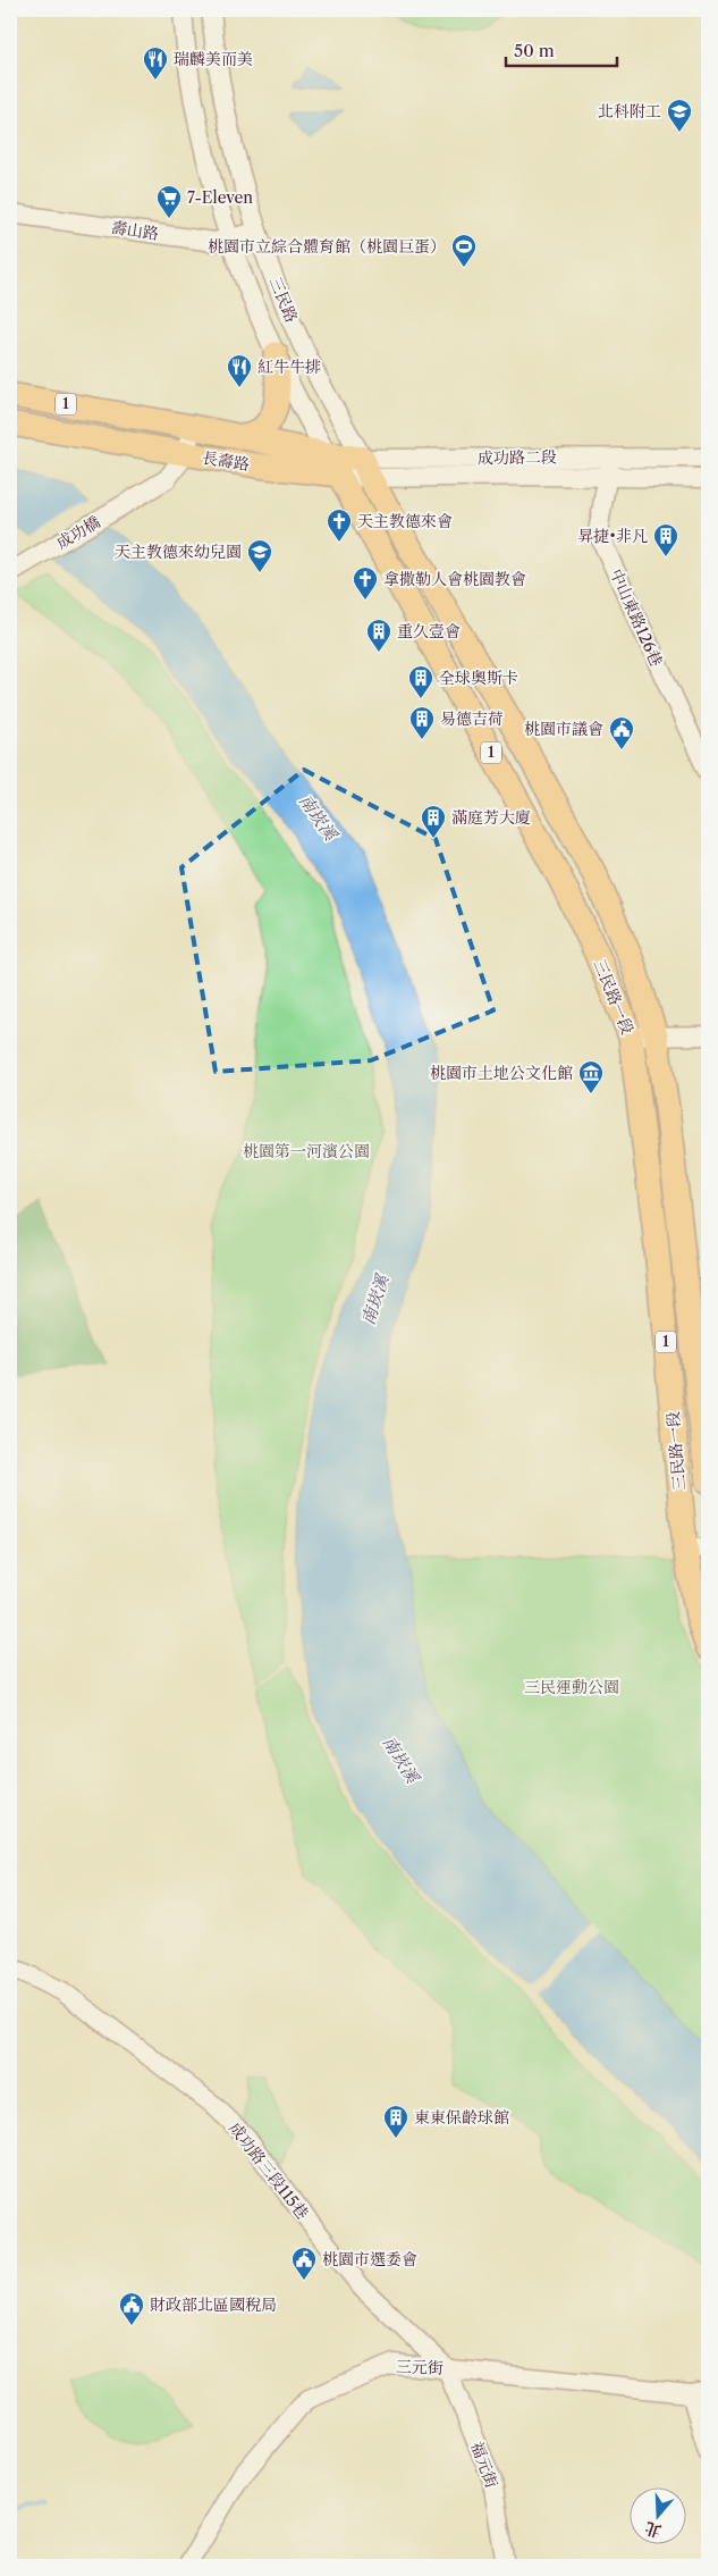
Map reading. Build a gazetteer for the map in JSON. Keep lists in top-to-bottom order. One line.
{"streets":{"main road":["1","成功路二段","長壽路","三民路一段"],"street":["壽山路","三民路","成功橋","中山東路126巷","成功路三段115巷","三元街","福元街"]},"crossings":[["壽山路","三民路"],["三民路","成功路二段"],["三民路","長壽路"],["三民路","三民路一段"],["成功路二段","長壽路"],["成功路二段","中山東路126巷"],["成功路二段","三民路一段"],["長壽路","成功橋"],["長壽路","三民路一段"],["成功路三段115巷","三元街"],["成功路三段115巷","福元街"],["三元街","福元街"]],"water":["南崁溪"],"parks":["桃園第一河濱公園","三民運動公園"],"places":{"restaurant":["瑞麟美而美","紅牛牛排"],"school or university":["北科附工","天主教德來幼兒園"],"supermarket":["7-Eleven"],"sports":["桃園市立綜合體育館（桃園巨蛋）"],"church":["天主教德來會","拿撒勒人會桃園教會"],"building":["昇捷•非凡","重久壹會","全球奧斯卡","易德吉荷","滿庭芳大廈","東東保齡球館"],"public building":["桃園市議會","桃園市選委會","財政部北區國稅局"],"museum":["桃園市土地公文化館"]},"scale_bar":"50 m","north":"bottom"}
